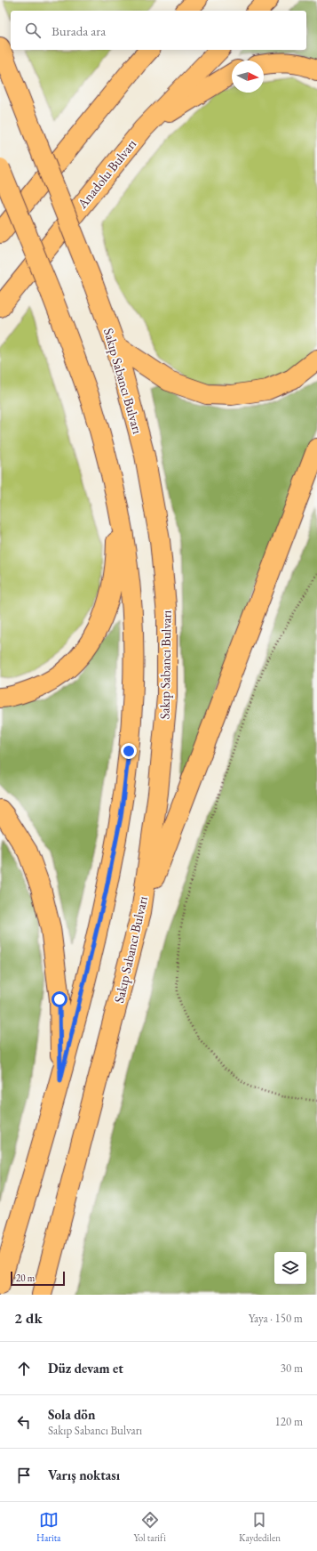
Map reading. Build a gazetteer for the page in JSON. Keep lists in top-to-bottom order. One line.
{"streets":{"main road":["Anadolu Bulvarı","Sakıp Sabancı Bulvarı"]},"scale_bar":"20 m","north":"right","page":{"search":"Burada ara","scale":"20 m","heading":["2 dk","Yaya · 150 m"],"list":[["Düz devam et","30 m"],["Sola dön","Sakıp Sabancı Bulvarı","120 m"],"Varış noktası"],"nav":["Harita","Yol tarifi","Kaydedilen"]}}
